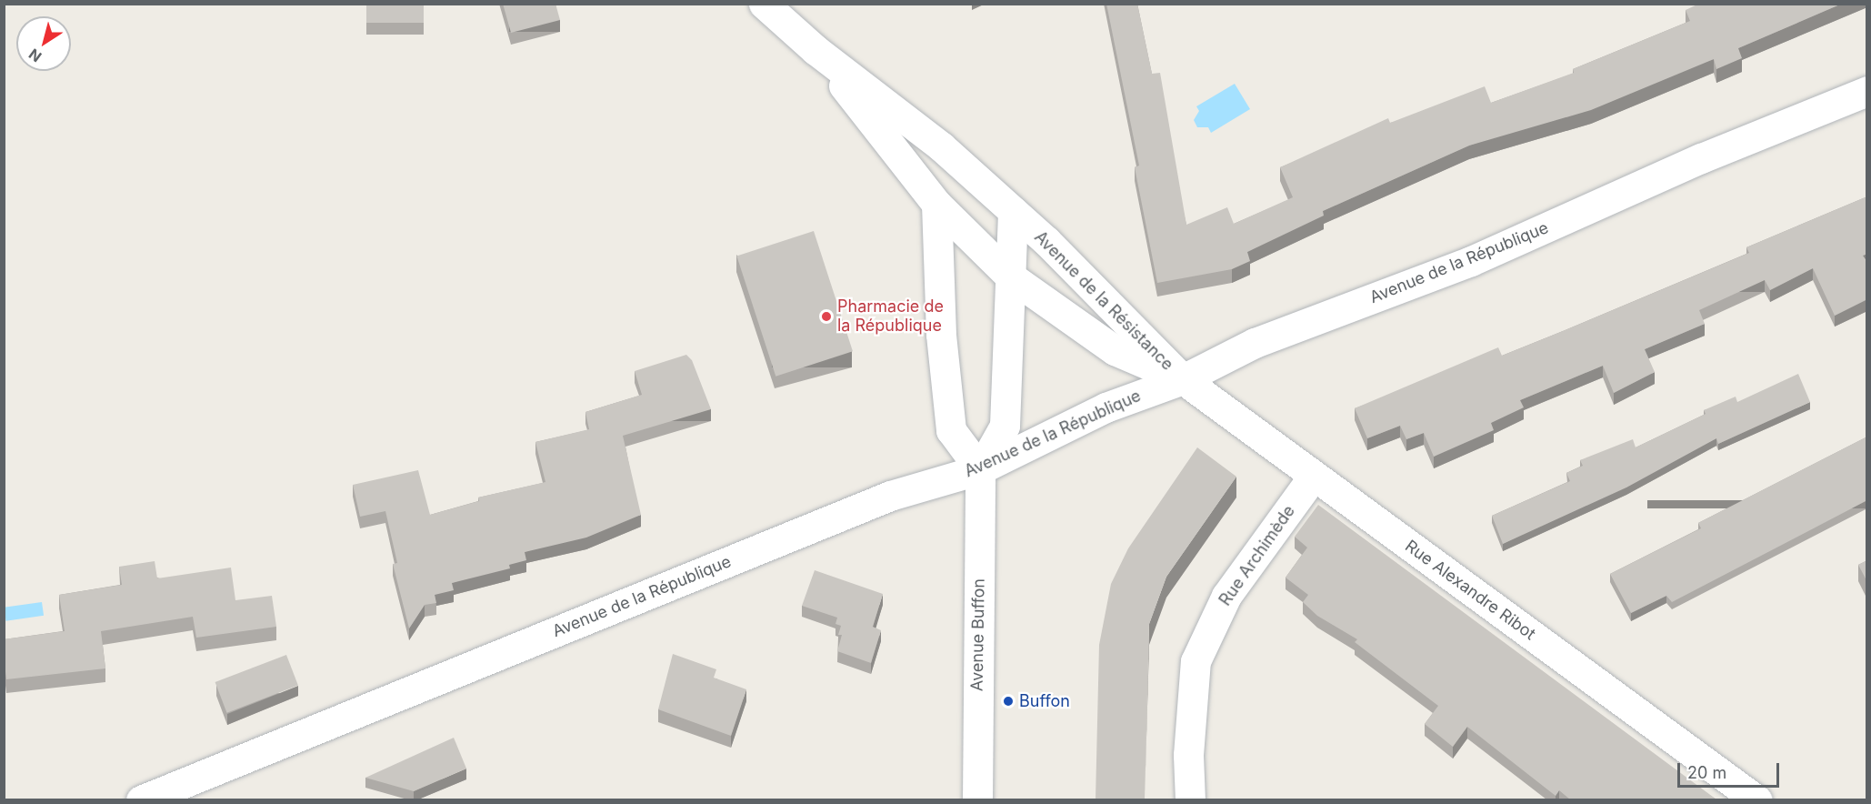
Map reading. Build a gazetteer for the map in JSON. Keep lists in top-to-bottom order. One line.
{"streets":{"street":["Avenue de la République","Avenue de la Résistance","Rue Archimède","Rue Alexandre Ribot","Avenue Buffon"]},"crossings":[["Avenue de la République","Avenue de la Résistance"],["Avenue de la République","Rue Alexandre Ribot"],["Avenue de la République","Avenue Buffon"],["Avenue de la Résistance","Rue Alexandre Ribot"],["Avenue de la Résistance","Avenue Buffon"],["Rue Archimède","Rue Alexandre Ribot"]],"places":["Pharmacie de la République","Buffon"],"scale_bar":"20 m","north":"bottom left"}
